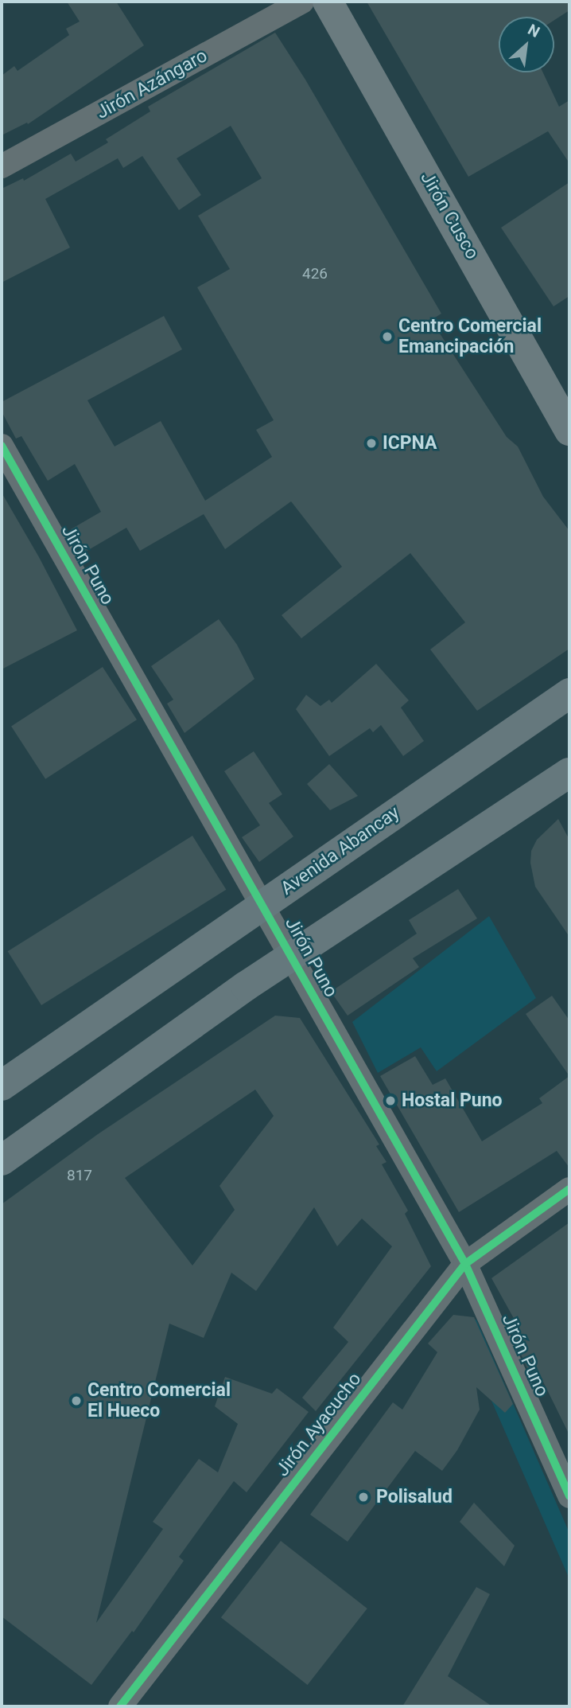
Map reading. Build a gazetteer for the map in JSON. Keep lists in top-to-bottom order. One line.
{"streets":{"main road":["Avenida Abancay"],"street":["Jirón Azángaro","Jirón Cusco","Jirón Puno","Jirón Ayacucho"]},"crossings":[["Jirón Puno","Avenida Abancay"],["Jirón Puno","Jirón Ayacucho"]],"places":["Centro Comercial Emancipación","ICPNA","Hostal Puno","Centro Comercial El Hueco","Polisalud"],"house_numbers":["426","817"],"north":"top right"}
